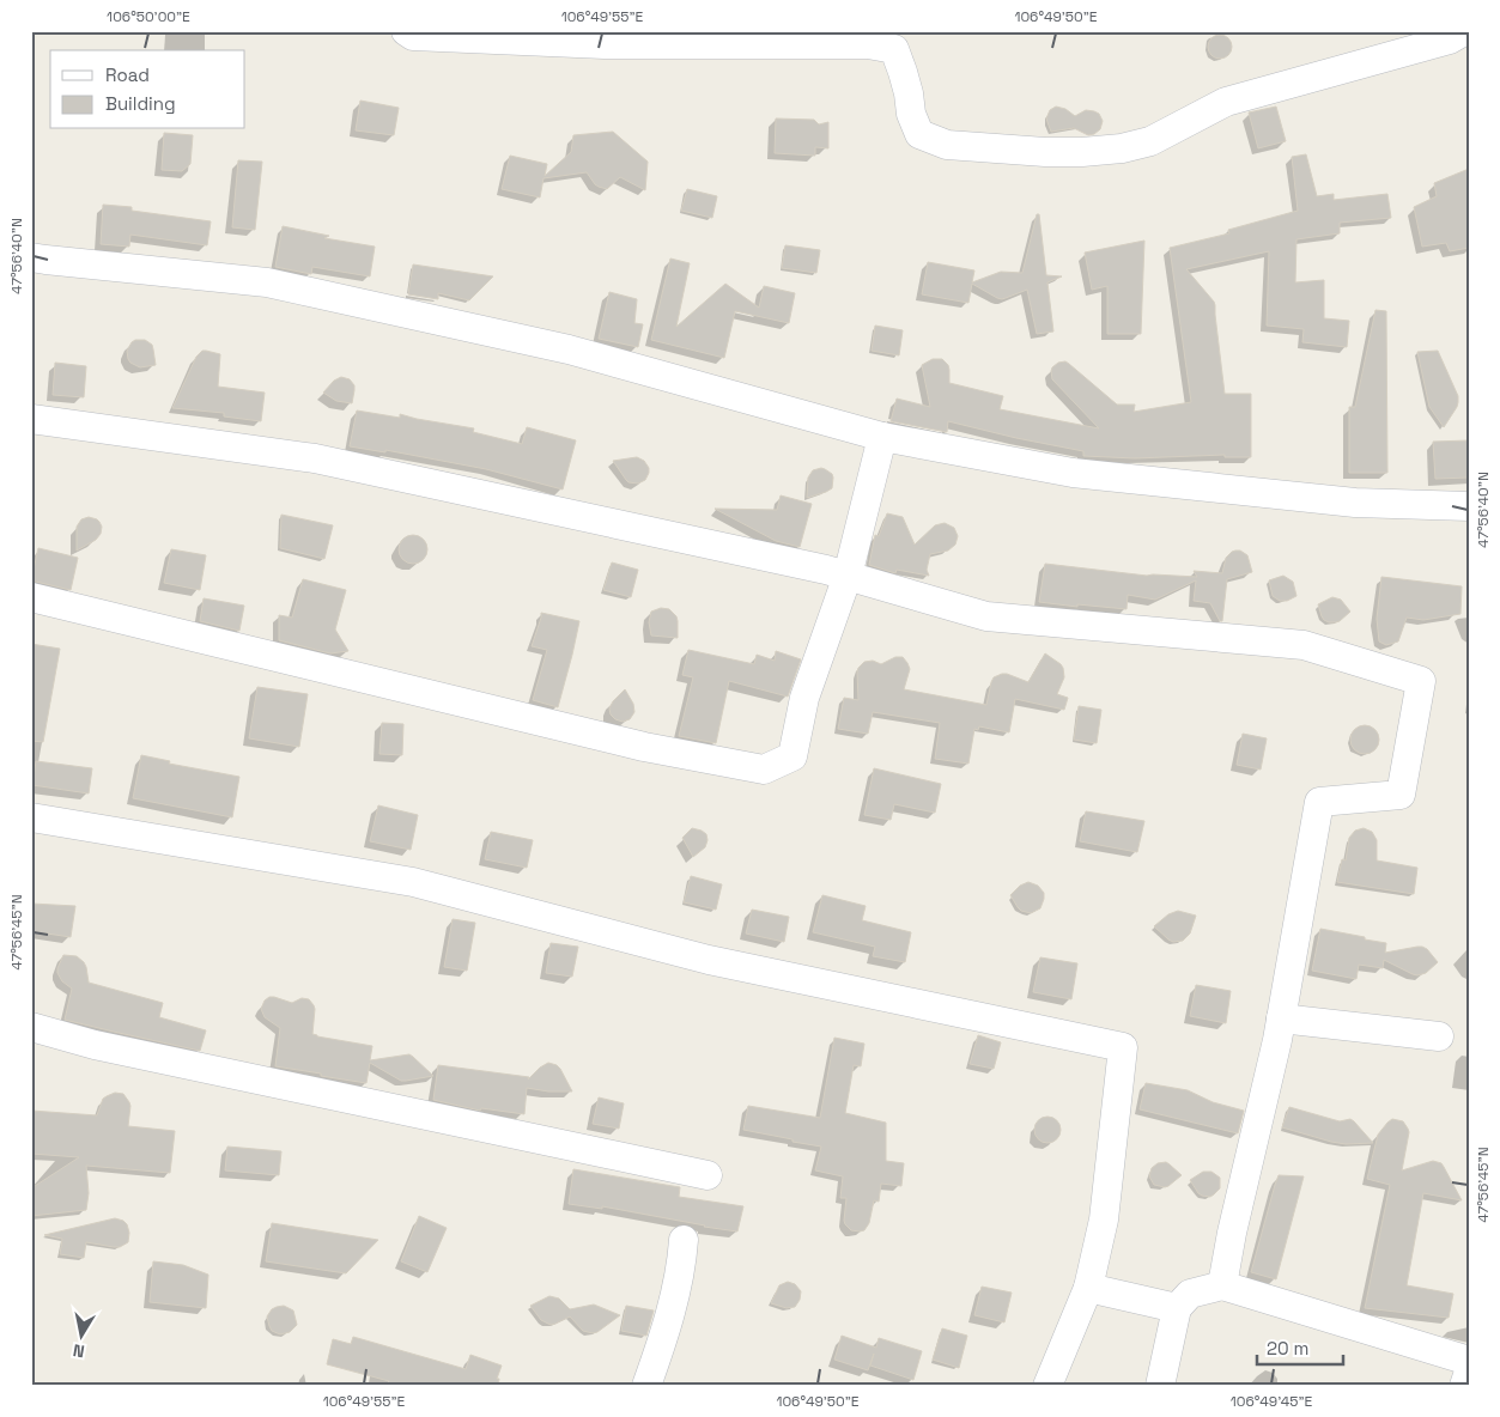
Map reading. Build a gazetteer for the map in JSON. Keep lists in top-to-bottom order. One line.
{"legend":["Road","Building"],"scale_bar":"20 m","north":"bottom","coordinates":["106°50'00\"E","106°49'55\"E","106°49'50\"E","47°56'40\"N","47°56'45\"N","106°49'45\"E"]}
